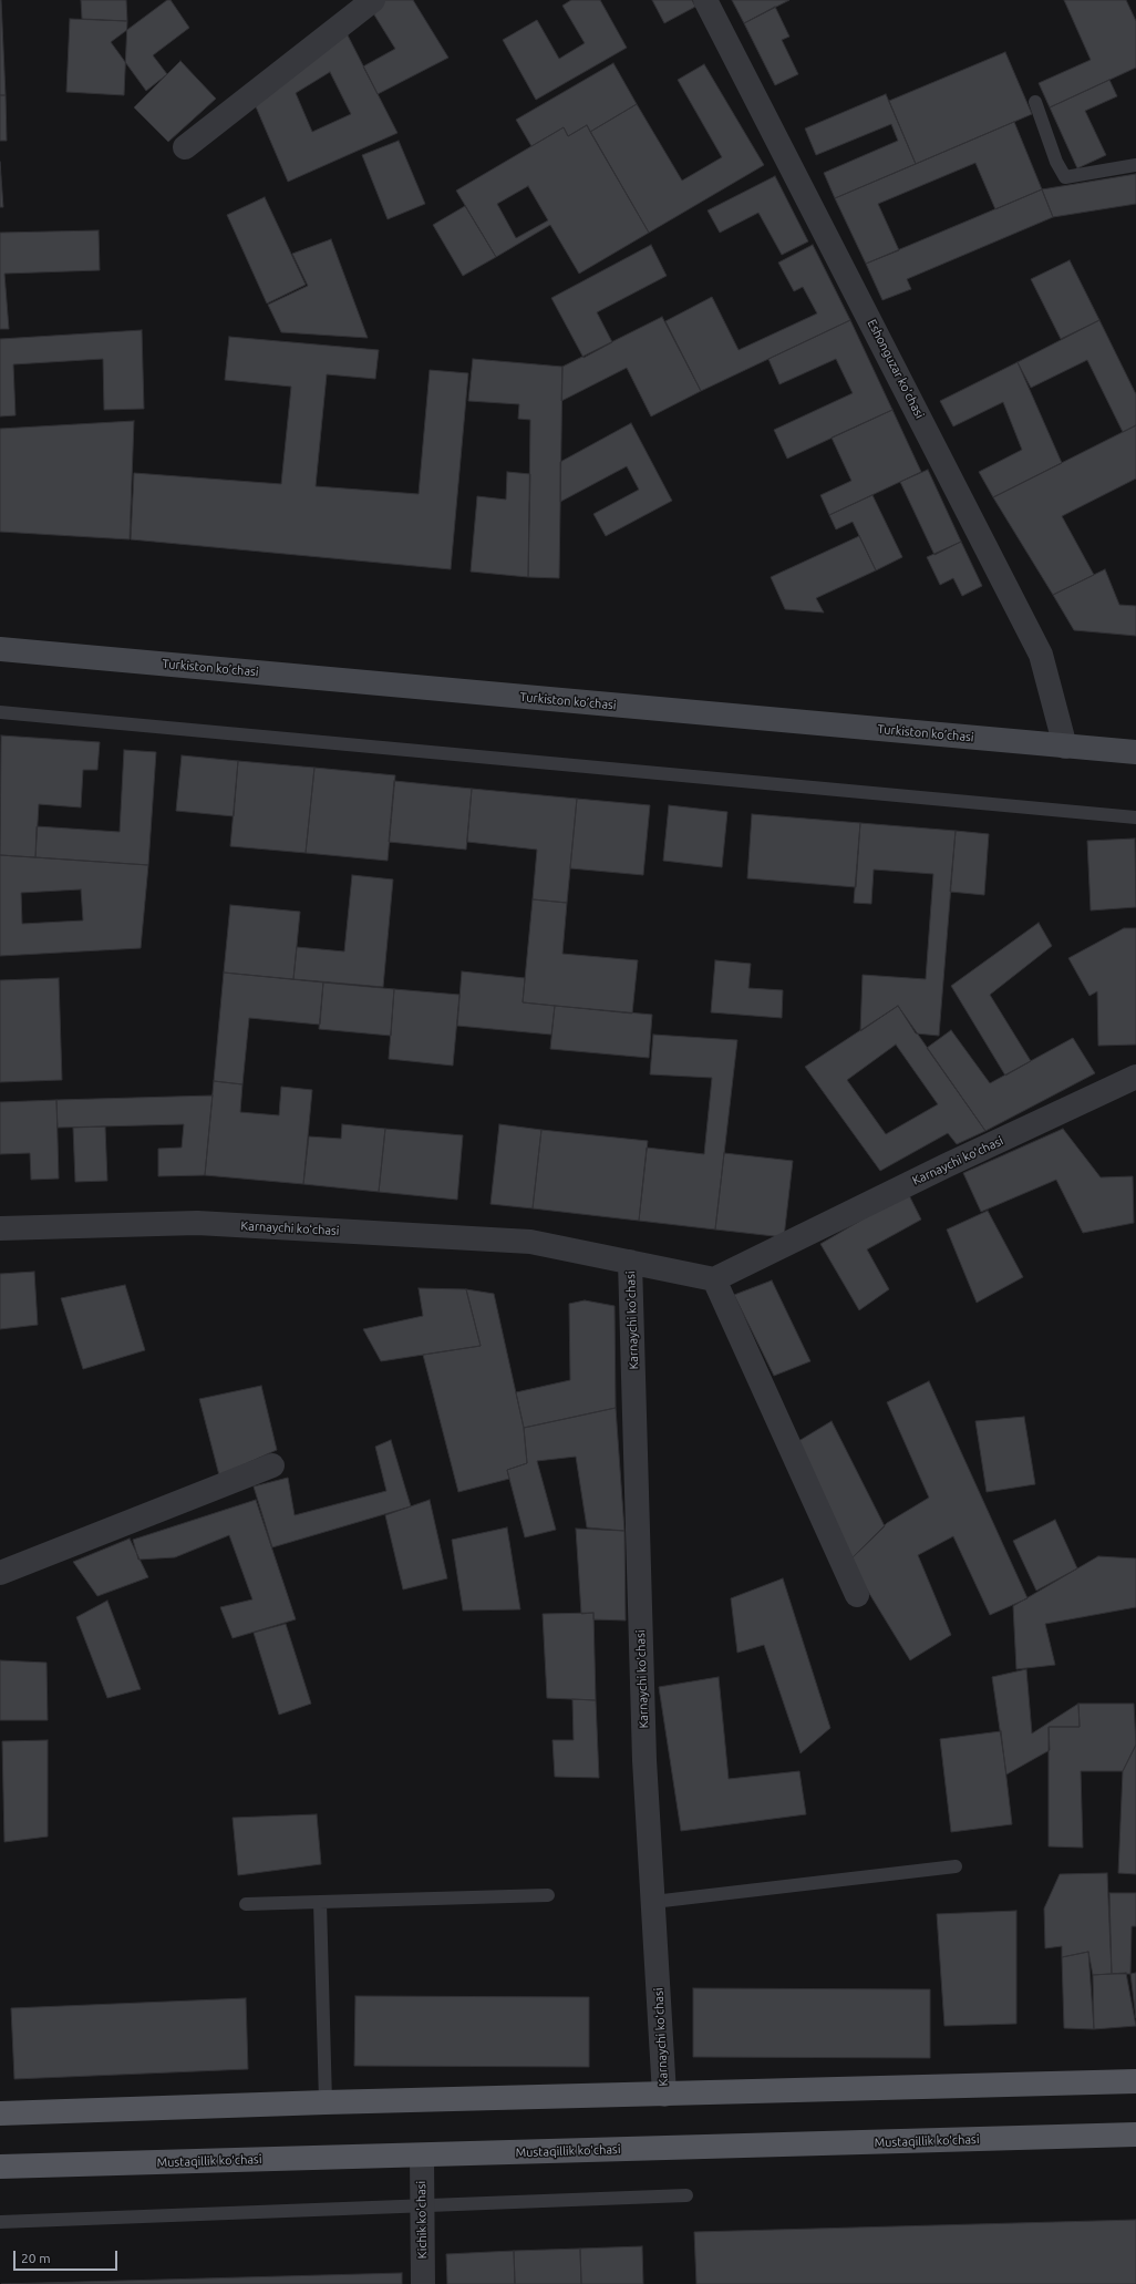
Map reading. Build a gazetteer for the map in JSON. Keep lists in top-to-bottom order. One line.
{"streets":{"main road":["Turkiston ko’chasi","Mustaqillik koʻchasi"],"street":["Eshonguzar ko'chasi","Karnaychi koʻchasi","Kichik ko'chasi"]},"crossings":[["Eshonguzar ko'chasi","Turkiston ko’chasi"],["Mustaqillik koʻchasi","Kichik ko'chasi"]],"scale_bar":"20 m"}
